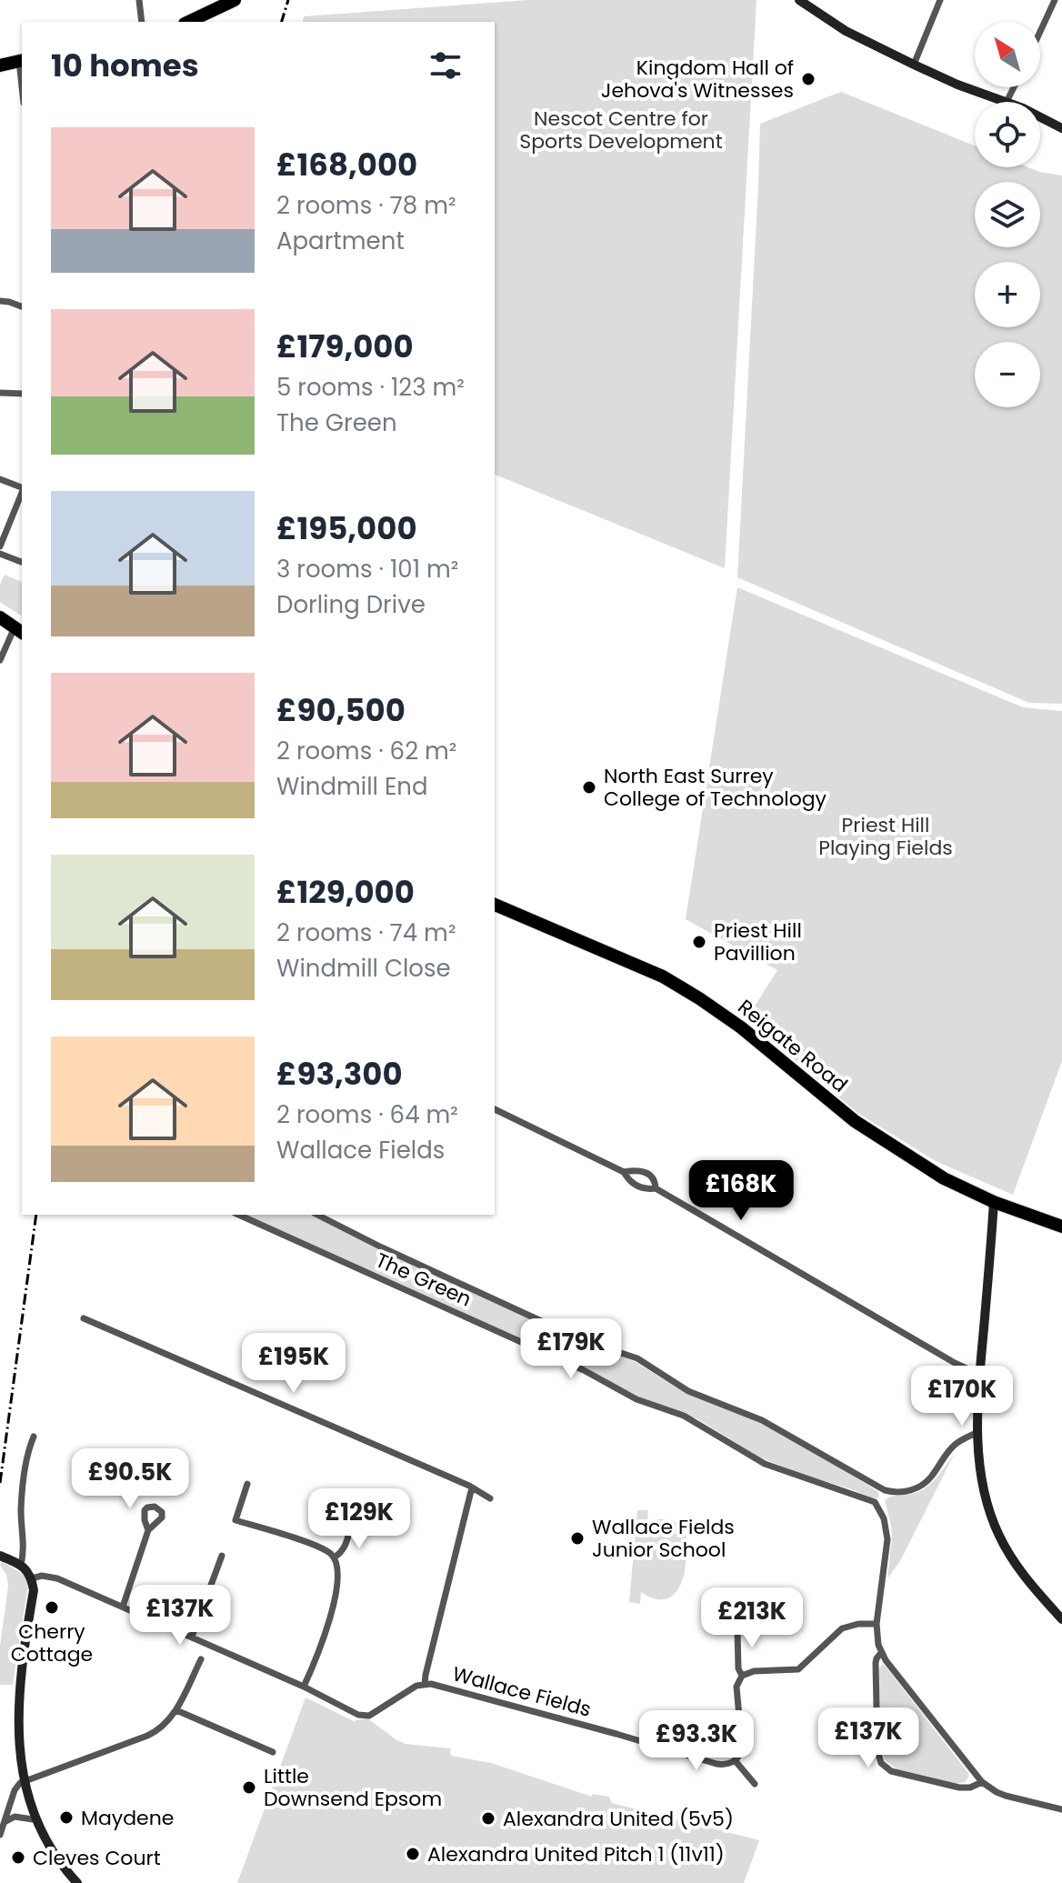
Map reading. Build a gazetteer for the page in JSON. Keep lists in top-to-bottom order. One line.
{"streets":{"highway":["Reigate Road"],"street":["The Green","Wallace Fields"]},"parks":["Nescot Centre for Sports Development","Priest Hill Playing Fields"],"places":["Kingdom Hall of Jehova's Witnesses","North East Surrey College of Technology","Priest Hill Pavillion","Wallace Fields Junior School","Cherry Cottage","Little Downsend Epsom","Maydene","Alexandra United (5v5)","Alexandra United Pitch 1 (11v11)","Cleves Court"],"north":"top left","page":{"map_buttons":["+","−"],"heading":"10 homes","list":[{"name":"£168,000","note":"2 rooms · 78 m² · Apartment"},{"name":"£179,000","note":"5 rooms · 123 m² · The Green"},{"name":"£195,000","note":"3 rooms · 101 m² · Dorling Drive"},{"name":"£90,500","note":"2 rooms · 62 m² · Windmill End"},{"name":"£129,000","note":"2 rooms · 74 m² · Windmill Close"},{"name":"£93,300","note":"2 rooms · 64 m² · Wallace Fields"}],"price":["£168K","£179K","£195K","£170K","£90.5K","£129K","£137K","£213K","£137K","£93.3K"]}}
